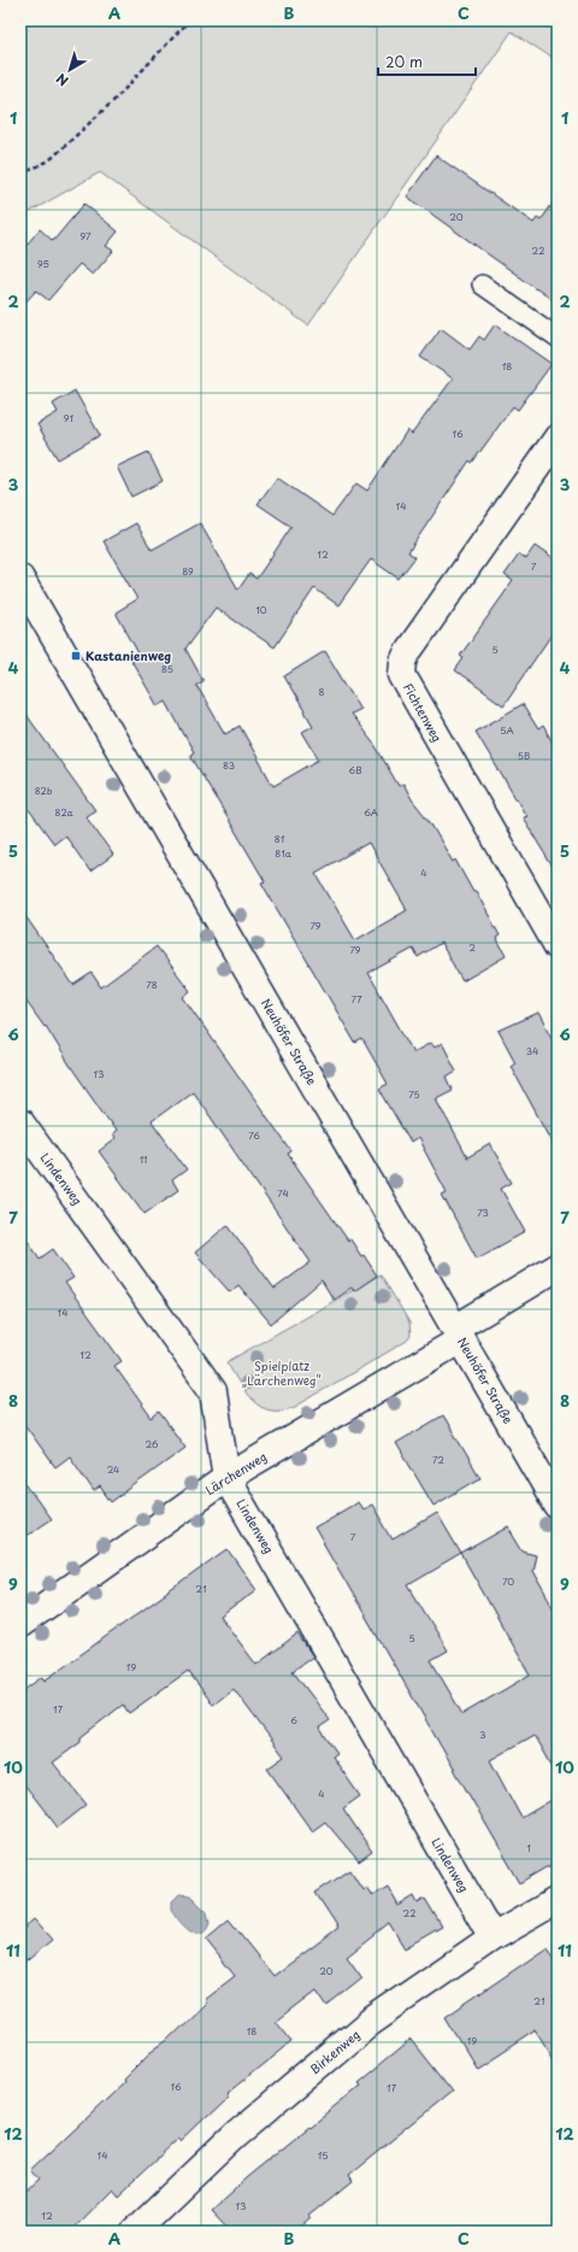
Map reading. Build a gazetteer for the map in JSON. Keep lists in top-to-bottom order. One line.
{"streets":{"street":["Fichtenweg","Neuhöfer Straße","Lindenweg","Lärchenweg","Birkenweg"]},"crossings":[["Neuhöfer Straße","Lärchenweg"],["Lindenweg","Lärchenweg"],["Lindenweg","Birkenweg"]],"parks":["Spielplatz „Lärchenweg“"],"places":{"transit":["Kastanienweg"]},"house_numbers":["20","97","22","95","18","91","16","14","12","7","89","10","5","85","8","5A","5B","83","6B","82b","82a","6A","81","81a","4","79","2","79","78","77","34","13","75","76","11","74","73","14","12","26","72","24","7","70","21","5","19","17","6","3","4","1","22","20","21","18","19","16","17","14","15","13","12"],"scale_bar":"20 m","north":"bottom left","grid":{"columns":["A","B","C"],"rows":["1","2","3","4","5","6","7","8","9","10","11","12"]}}
